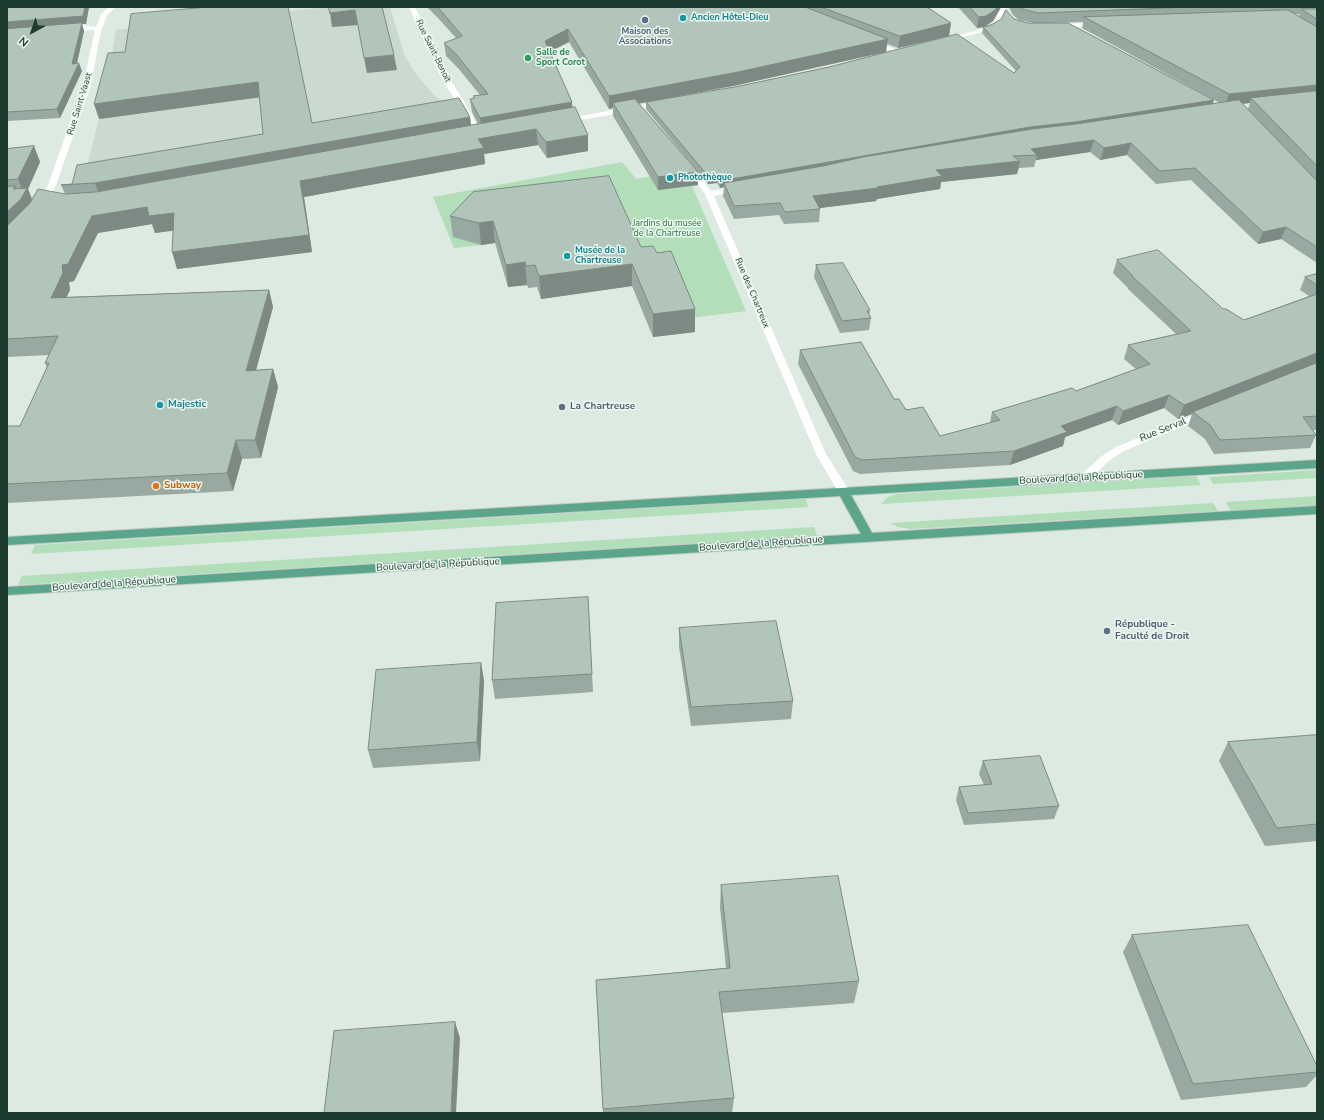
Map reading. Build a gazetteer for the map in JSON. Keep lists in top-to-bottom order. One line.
{"streets":{"main road":["Boulevard de la République"],"street":["Rue Saint-Benoït","Rue Saint-Vaast","Rue des Chartreux","Rue Serval"]},"crossings":[["Rue des Chartreux","Boulevard de la République"],["Rue Serval","Boulevard de la République"]],"parks":["Jardins du musée de la Chartreuse"],"places":["Ancien Hôtel-Dieu","Maison des Associations","Salle de Sport Corot","Photothèque","Musée de la Chartreuse","Majestic","La Chartreuse","Subway","République - Faculté de Droit"],"north":"bottom left"}
